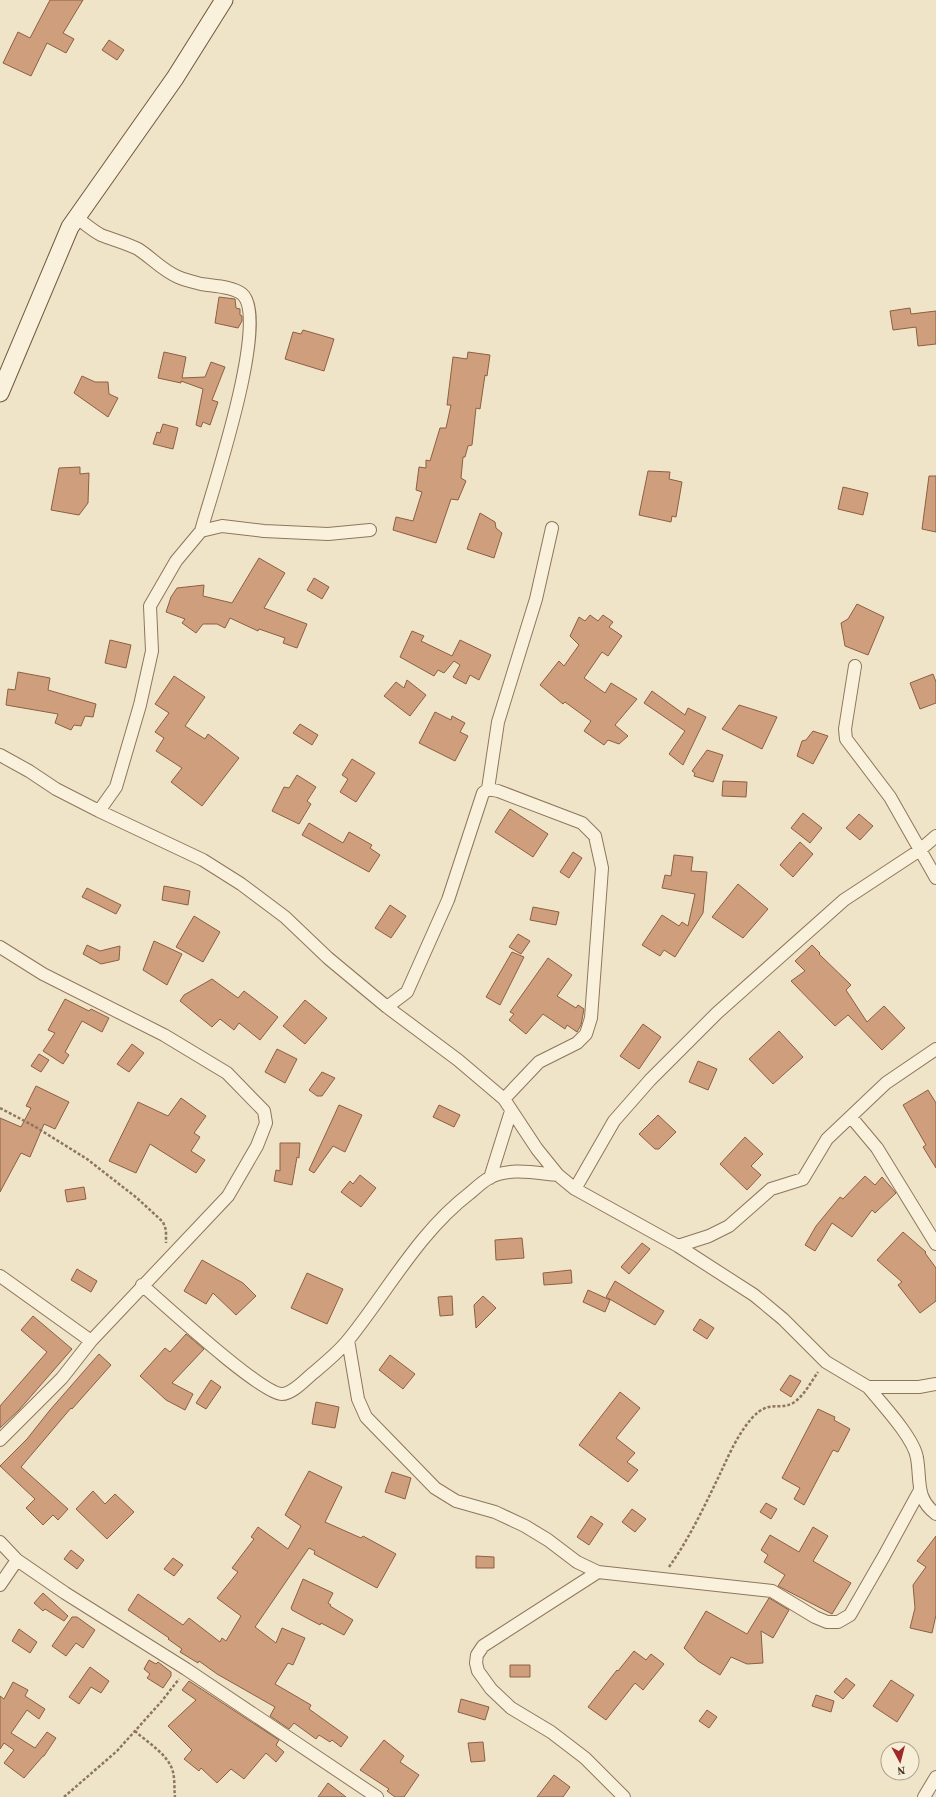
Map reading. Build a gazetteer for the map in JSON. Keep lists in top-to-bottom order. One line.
{"north":"bottom"}
